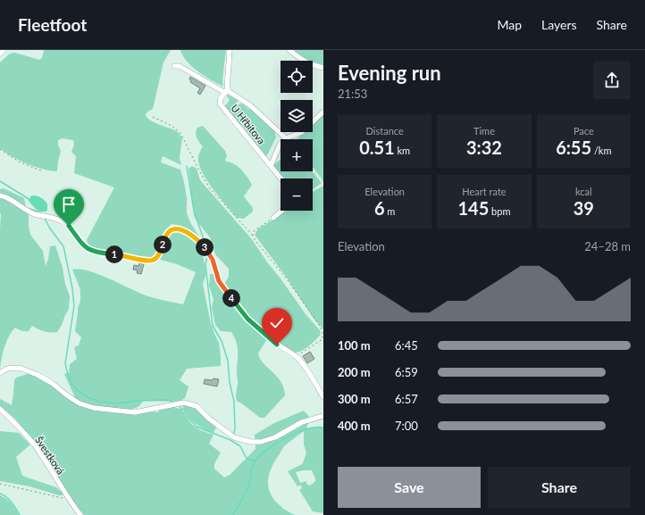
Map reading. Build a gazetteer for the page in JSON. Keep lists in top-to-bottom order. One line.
{"streets":{"street":["U Hřbitova","Švestková"]},"page":{"header":"Fleetfoot","nav":["Map","Layers","Share"],"heading":["Evening run","21:53"],"map_buttons":["+","−"],"stats":[["Distance","0.51 km"],["Time","3:32"],["Pace","6:55 /km"],["Elevation","6 m"],["Heart rate","145 bpm"],["kcal","39"]],"chart":["Elevation","24–28 m"],"pins":["2","3","1","4"],"list":[{"name":"100 m","note":"6:45"},{"name":"200 m","note":"6:59"},{"name":"300 m","note":"6:57"},{"name":"400 m","note":"7:00"}],"buttons":["Save","Share"]}}
